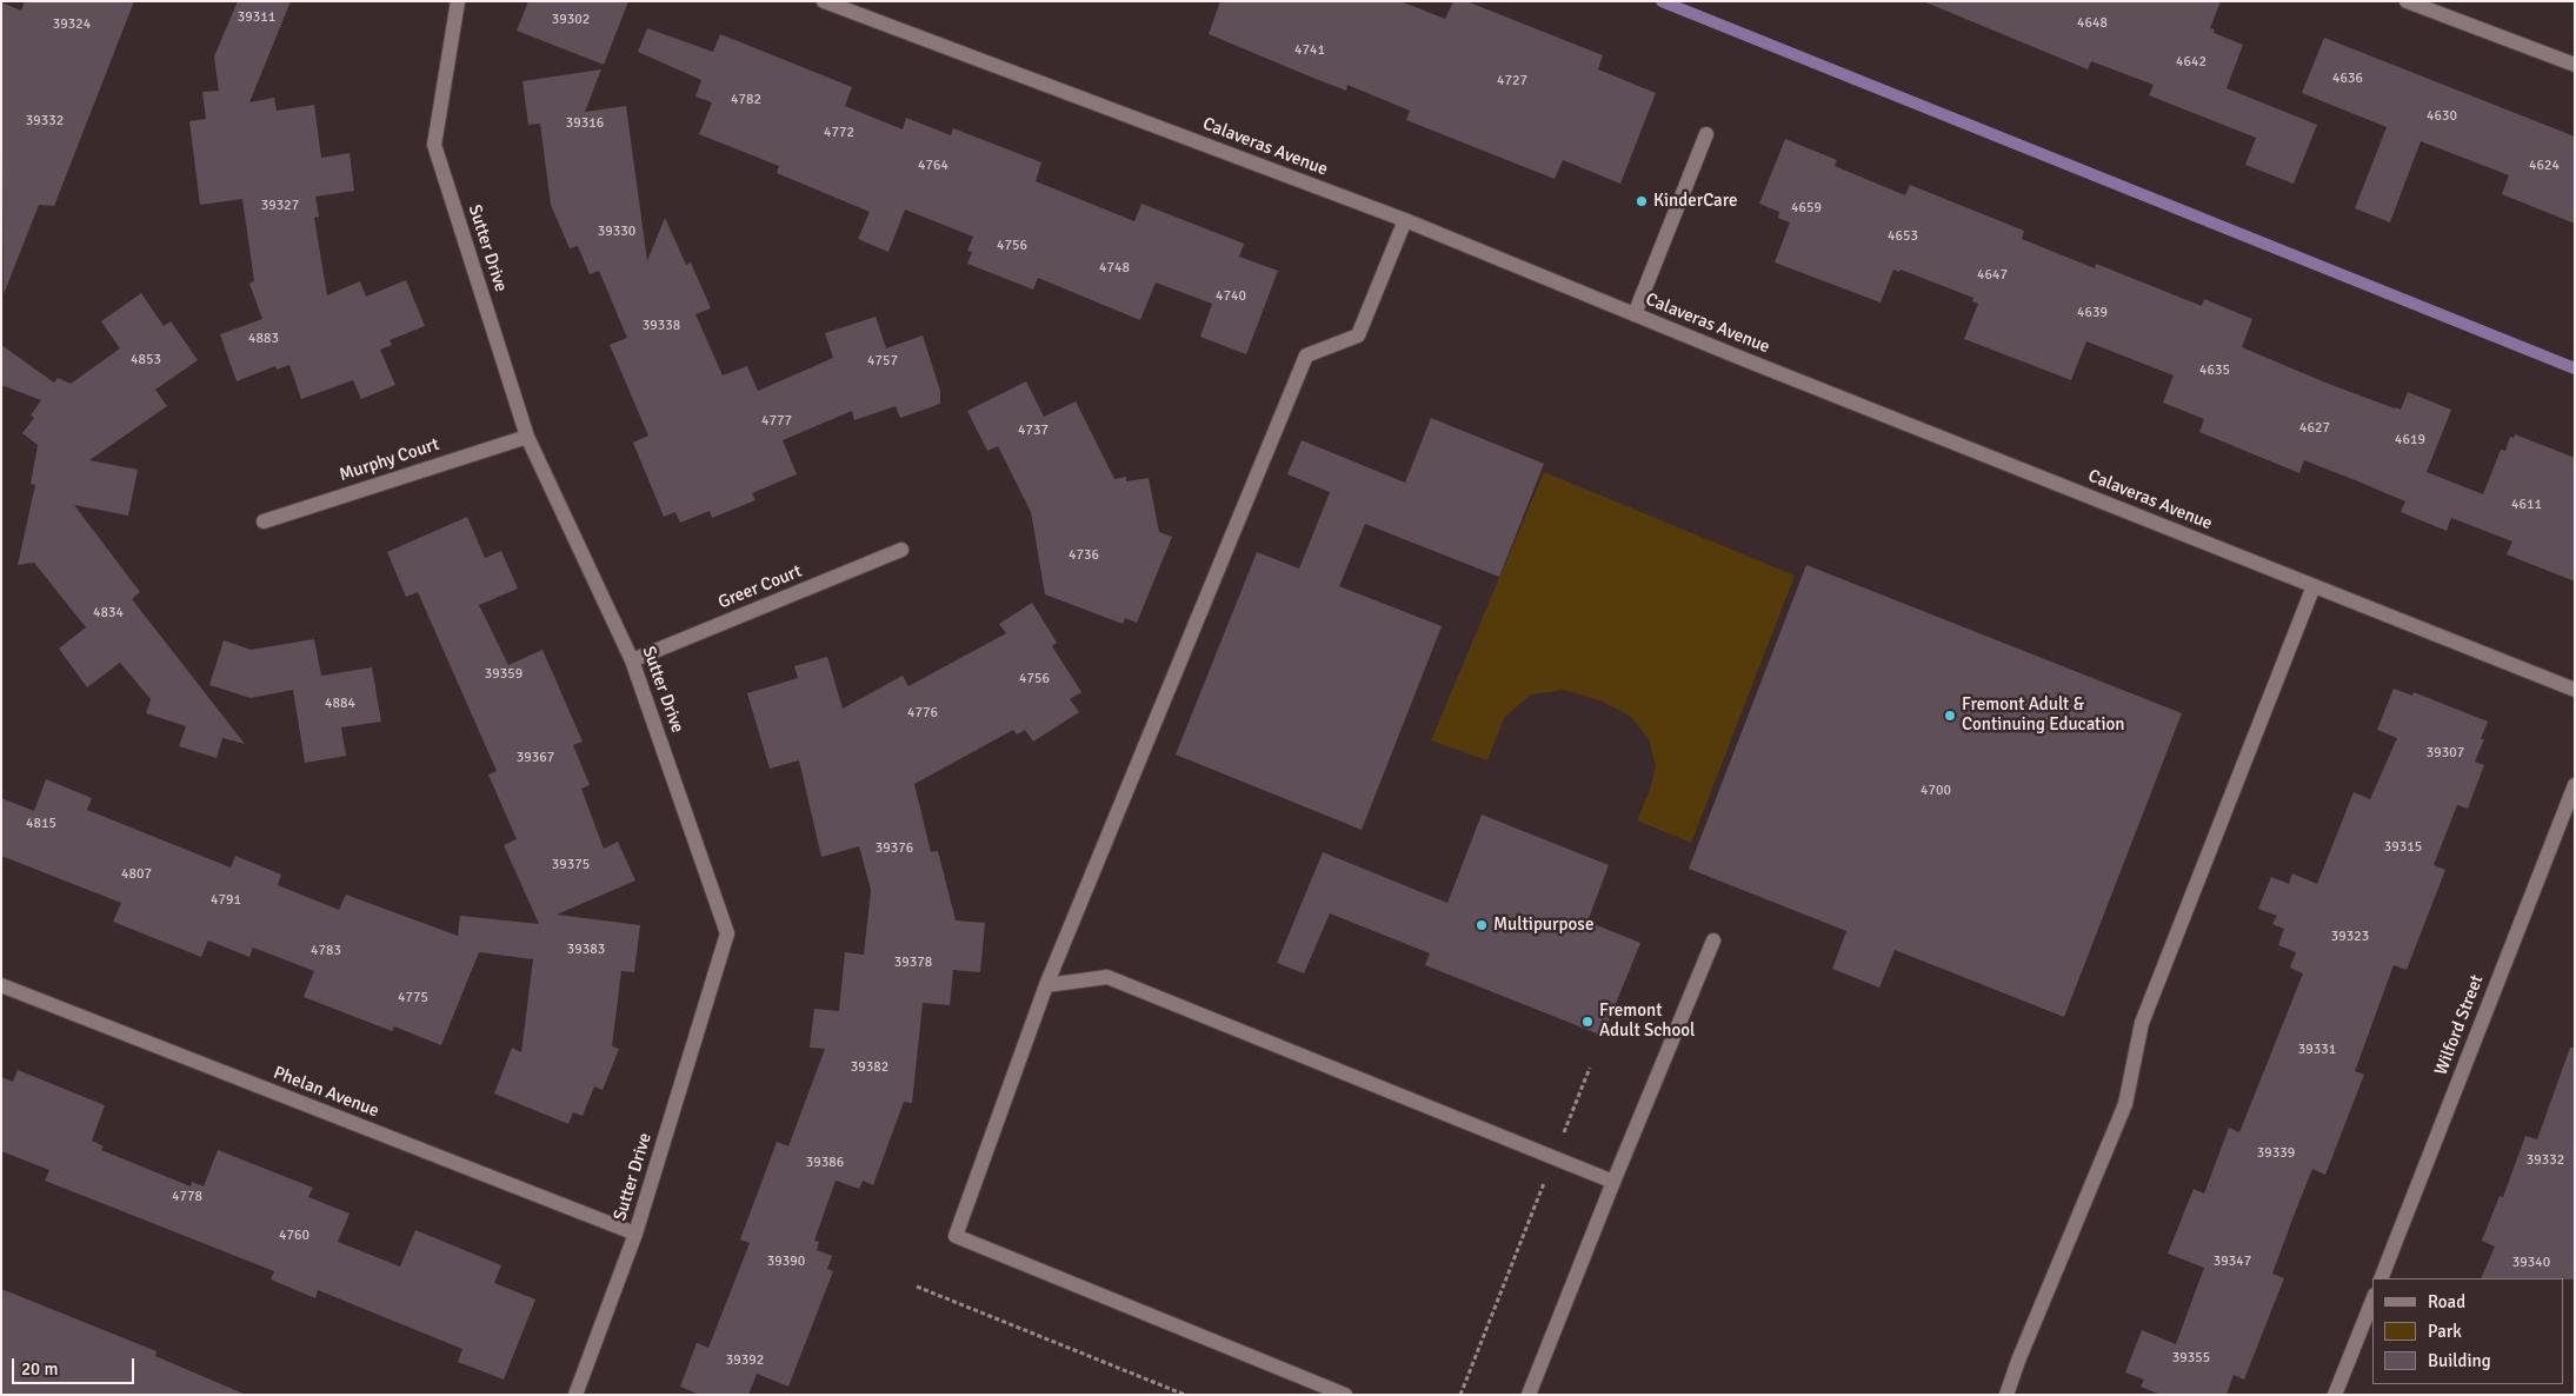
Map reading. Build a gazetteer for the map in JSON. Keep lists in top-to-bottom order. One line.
{"streets":{"street":["Calaveras Avenue","Sutter Drive","Murphy Court","Greer Court","Wilford Street","Phelan Avenue"]},"crossings":[["Sutter Drive","Murphy Court"],["Sutter Drive","Greer Court"],["Sutter Drive","Phelan Avenue"]],"places":["KinderCare","Fremont Adult & Continuing Education","Multipurpose","Fremont Adult School"],"house_numbers":["39311","39302","4648","39324","4741","4642","4636","4727","4782","4630","39332","39316","4772","4764","4624","39327","4659","39330","4653","4756","4748","4647","4740","4639","39338","4883","4853","4757","4635","4777","4627","4737","4619","4611","4736","4834","39359","4756","4884","4776","39307","39367","4700","4815","39315","39376","39375","4807","4791","39323","39383","4783","39378","4775","39331","39382","39339","39332","39386","4778","4760","39390","39347","39340","39355","39392"],"legend":["Road","Park","Building"],"scale_bar":"20 m"}
